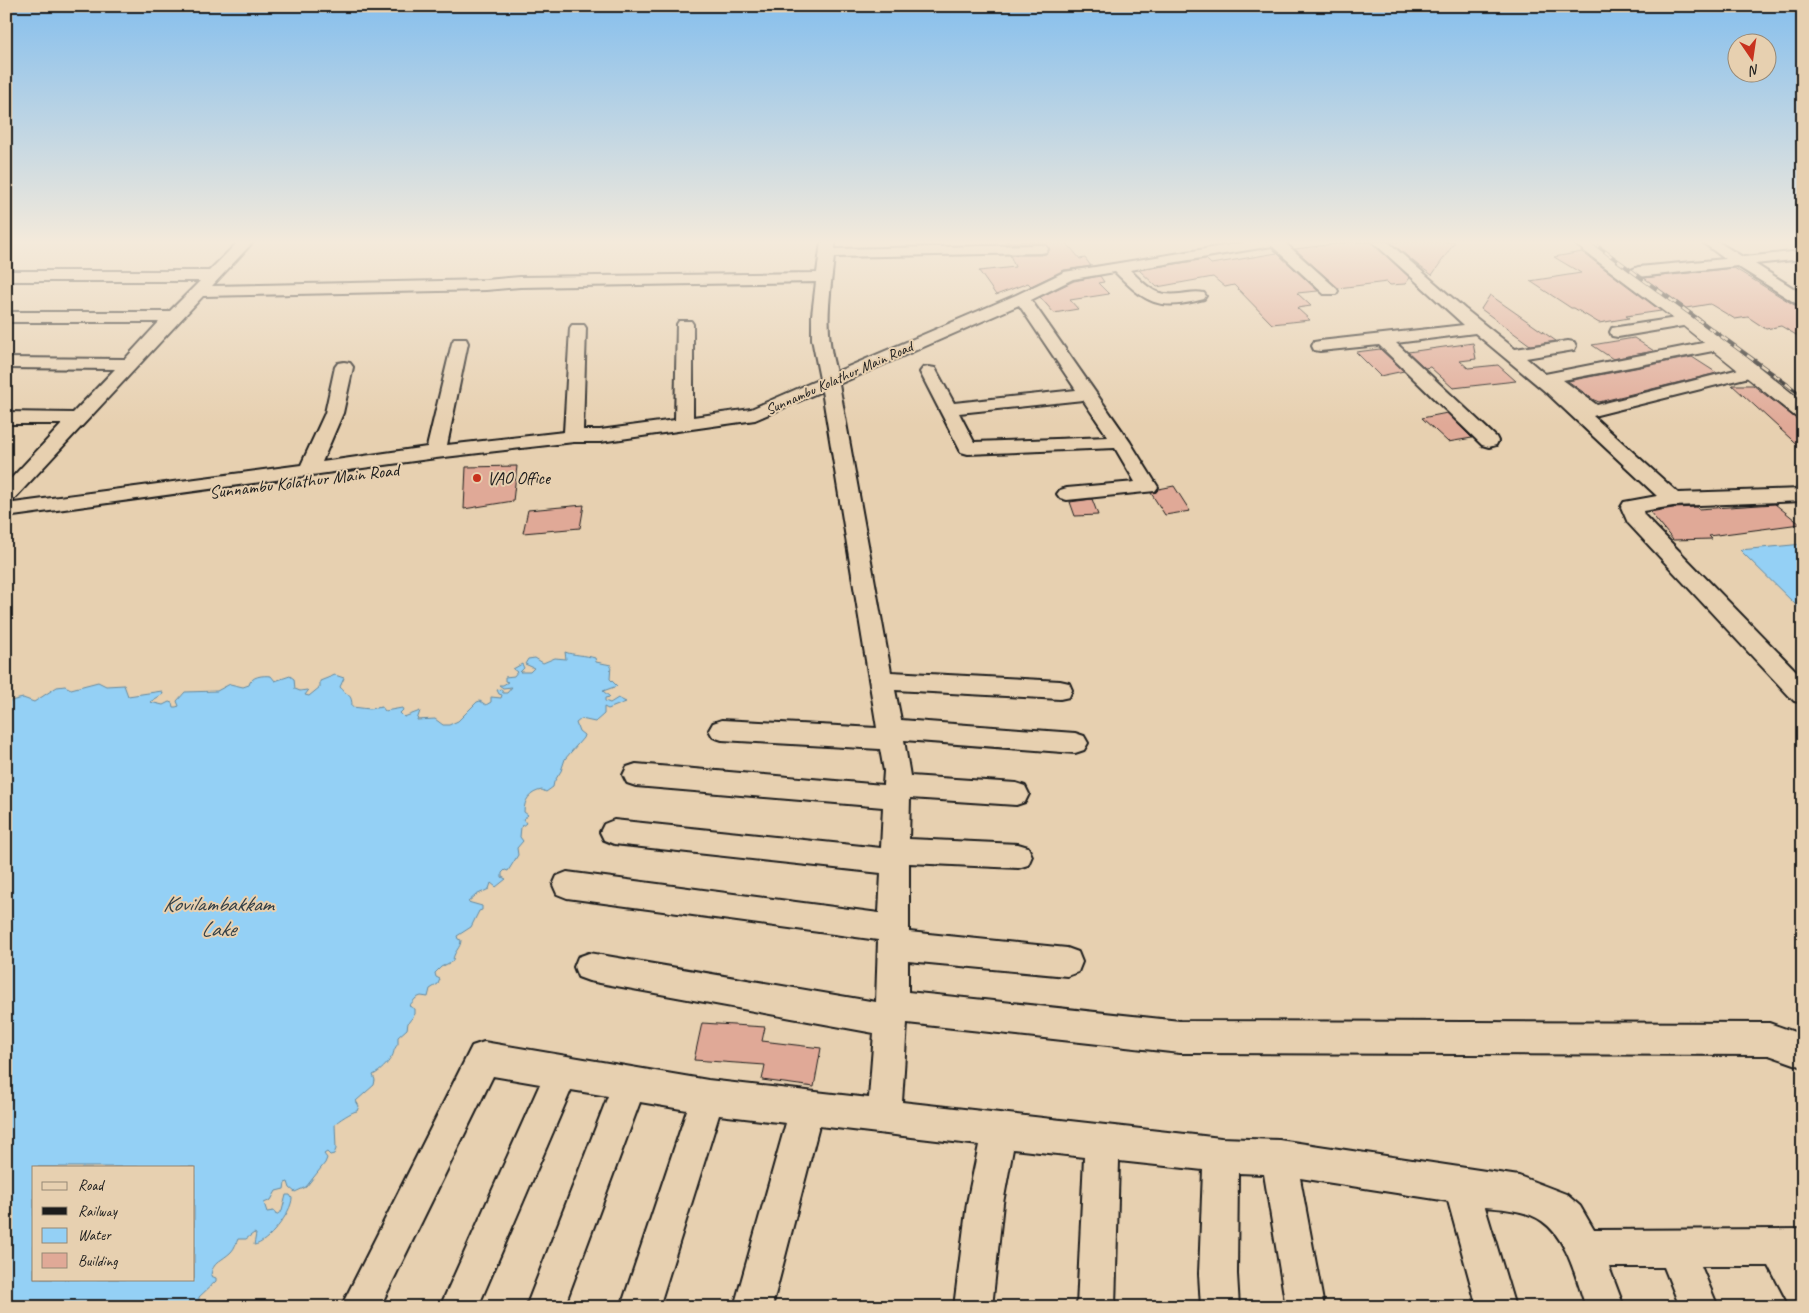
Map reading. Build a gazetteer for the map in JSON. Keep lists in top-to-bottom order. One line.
{"streets":{"street":["Sunnambu Kolathur Main Road"]},"water":["Kovilambakkam Lake"],"places":["VAO Office"],"legend":["Road","Railway","Water","Building"],"north":"bottom"}
